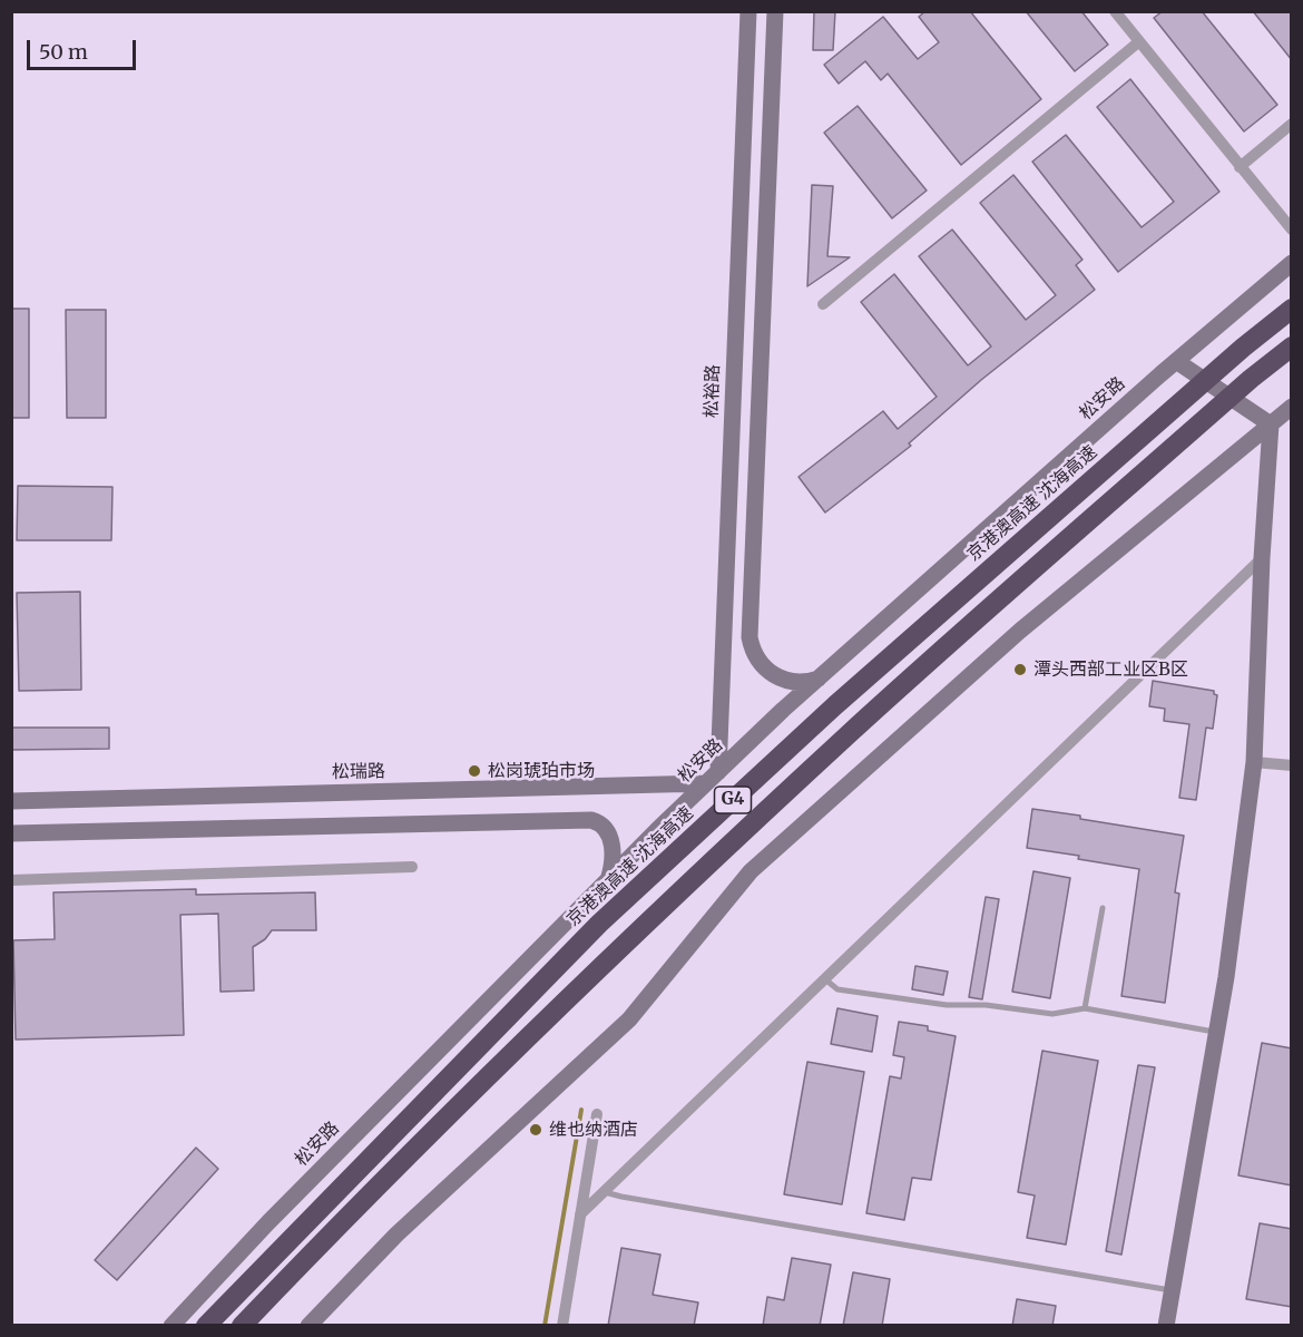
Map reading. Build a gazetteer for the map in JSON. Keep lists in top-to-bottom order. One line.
{"streets":{"highway":["京港澳高速 沈海高速","G4"],"street":["松裕路","松安路","松瑞路"]},"crossings":[["松裕路","松安路"],["松安路","松瑞路"]],"places":["潭头西部工业区B区","松岗琥珀市场","维也纳酒店"],"scale_bar":"50 m"}
